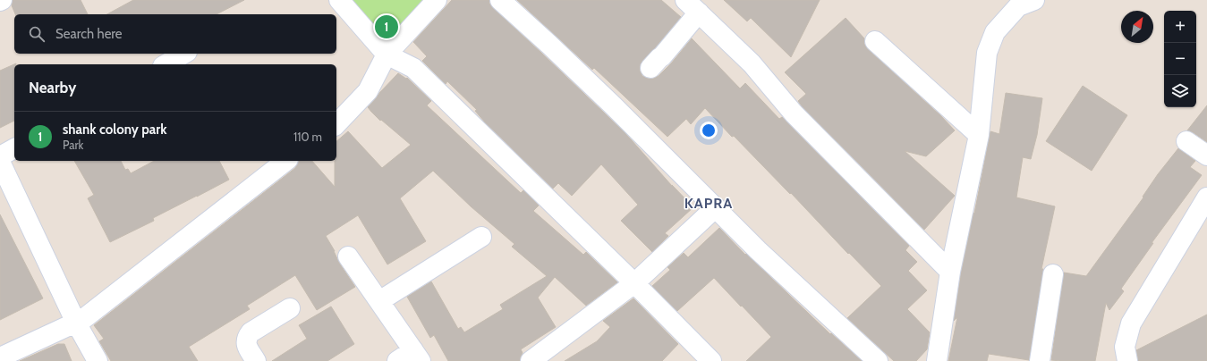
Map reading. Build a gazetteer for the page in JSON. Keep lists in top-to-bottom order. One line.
{"districts":["KAPRA"],"north":"top right","page":{"map_buttons":["+","−"],"pins":"1","search":"Search here","heading":"Nearby","list":[{"mark":"1","name":"shank colony park","note":"Park","value":"110 m"}]}}
